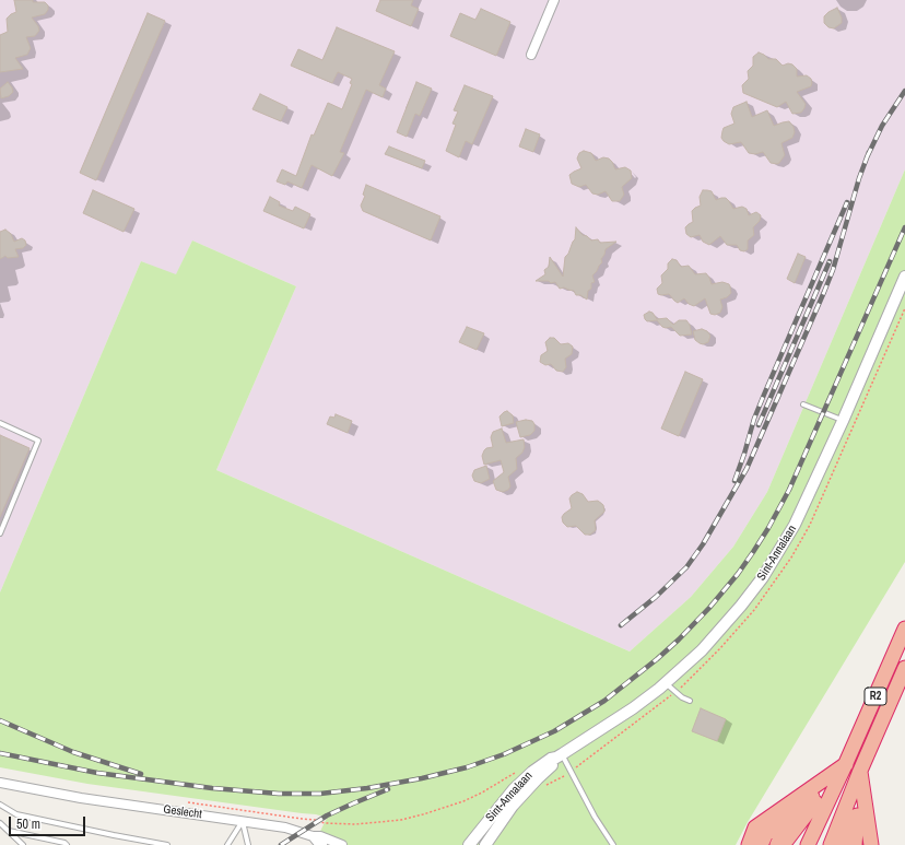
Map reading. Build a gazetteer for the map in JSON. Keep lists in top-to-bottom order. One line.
{"streets":{"highway":["R2"],"street":["Sint-Annalaan","Geslecht"]},"scale_bar":"50 m"}
